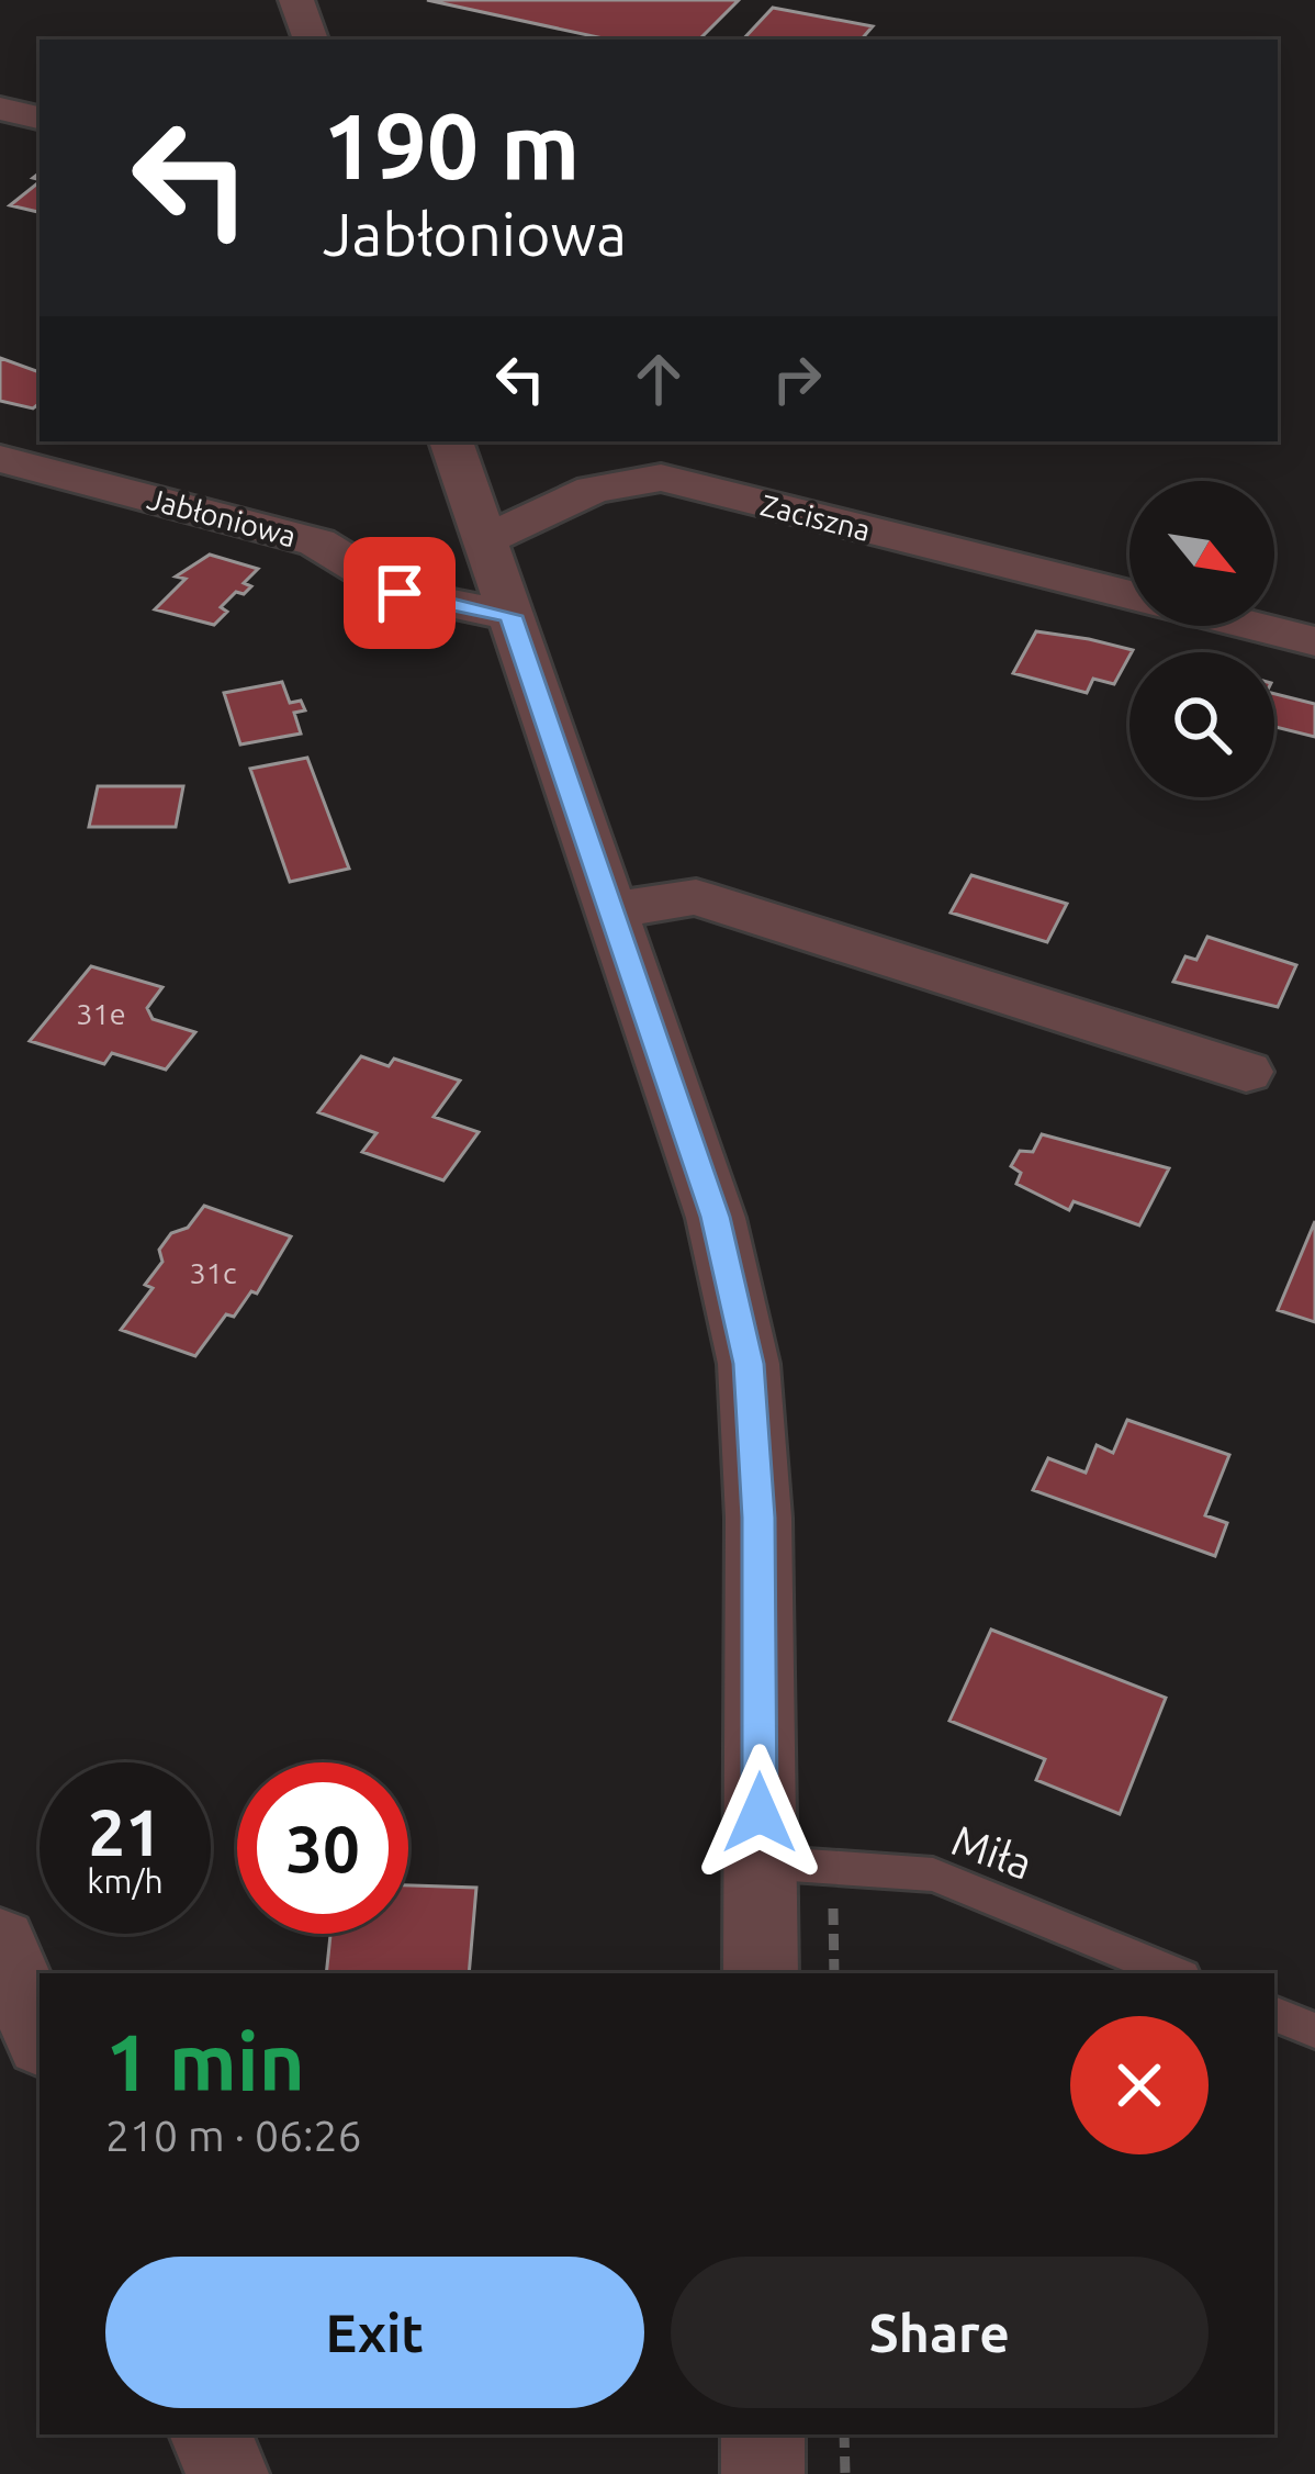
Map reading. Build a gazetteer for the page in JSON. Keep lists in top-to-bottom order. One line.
{"streets":{"street":["Jabłoniowa","Zaciszna"],"lane":["Miła"]},"house_numbers":["31e","31c"],"north":"bottom right","page":{"turn":["190 m","Jabłoniowa"],"speed":"21 km/h","limit":"30","heading":["1 min","210 m · 06:26"],"buttons":["Exit","Share"]}}
